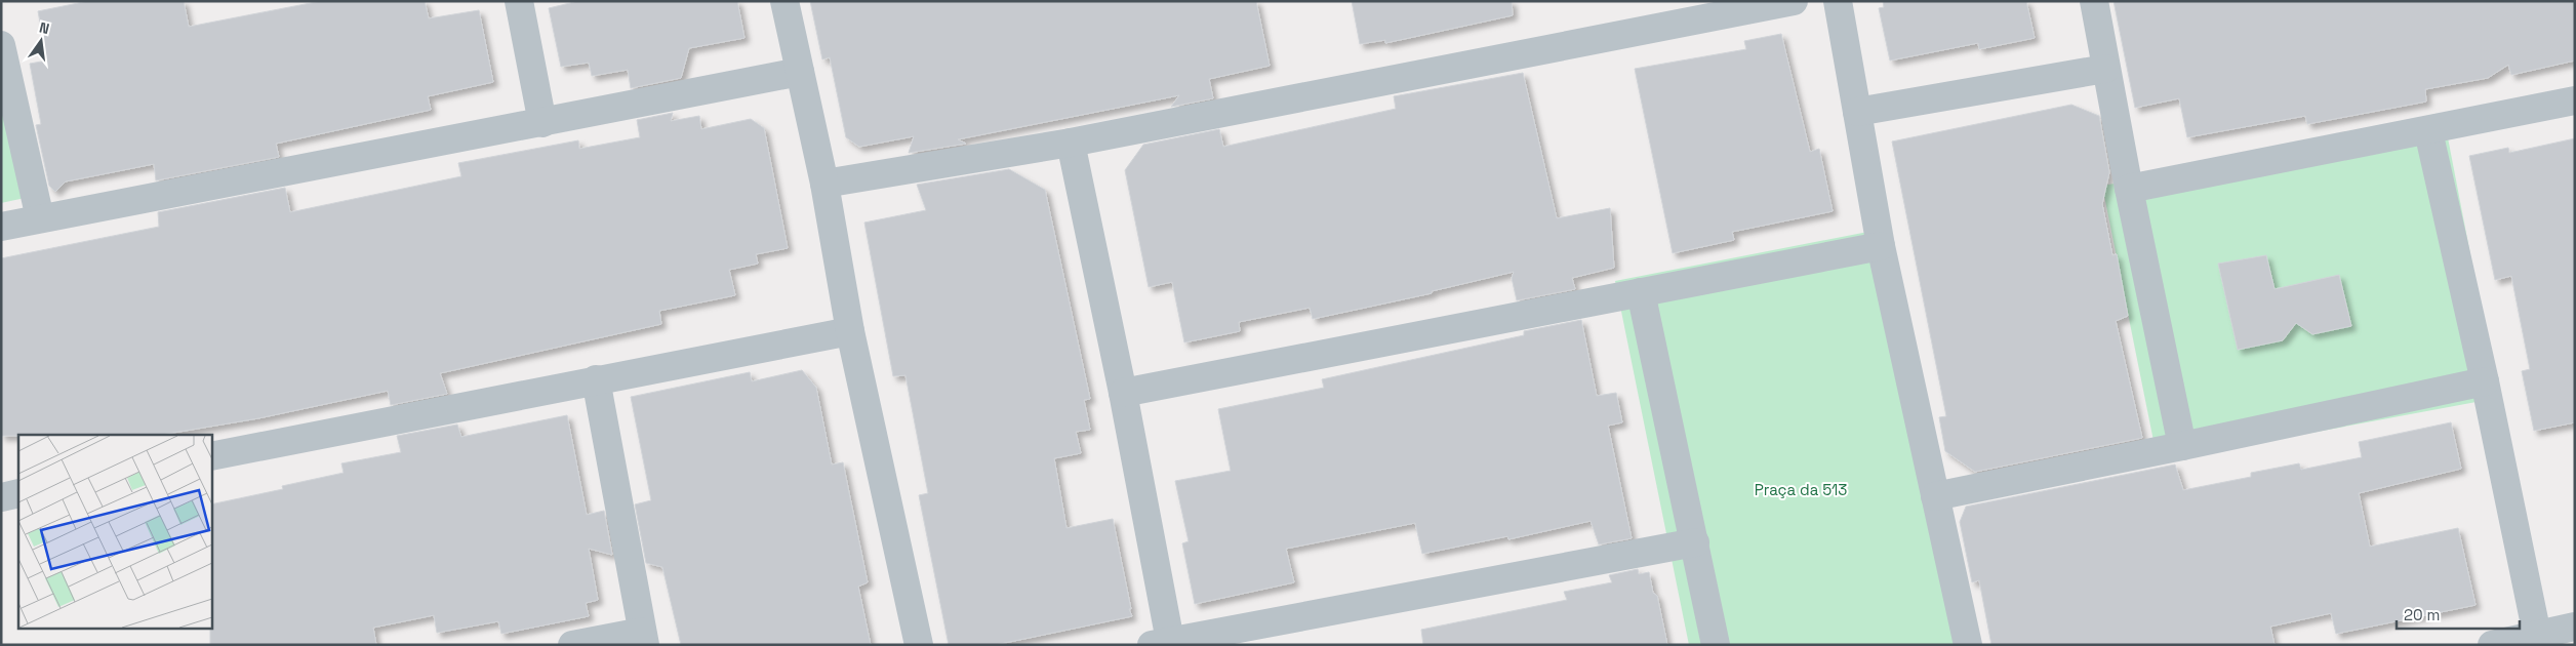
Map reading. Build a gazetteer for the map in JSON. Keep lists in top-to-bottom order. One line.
{"parks":["Praça da 513"],"scale_bar":"20 m","north":"top"}
